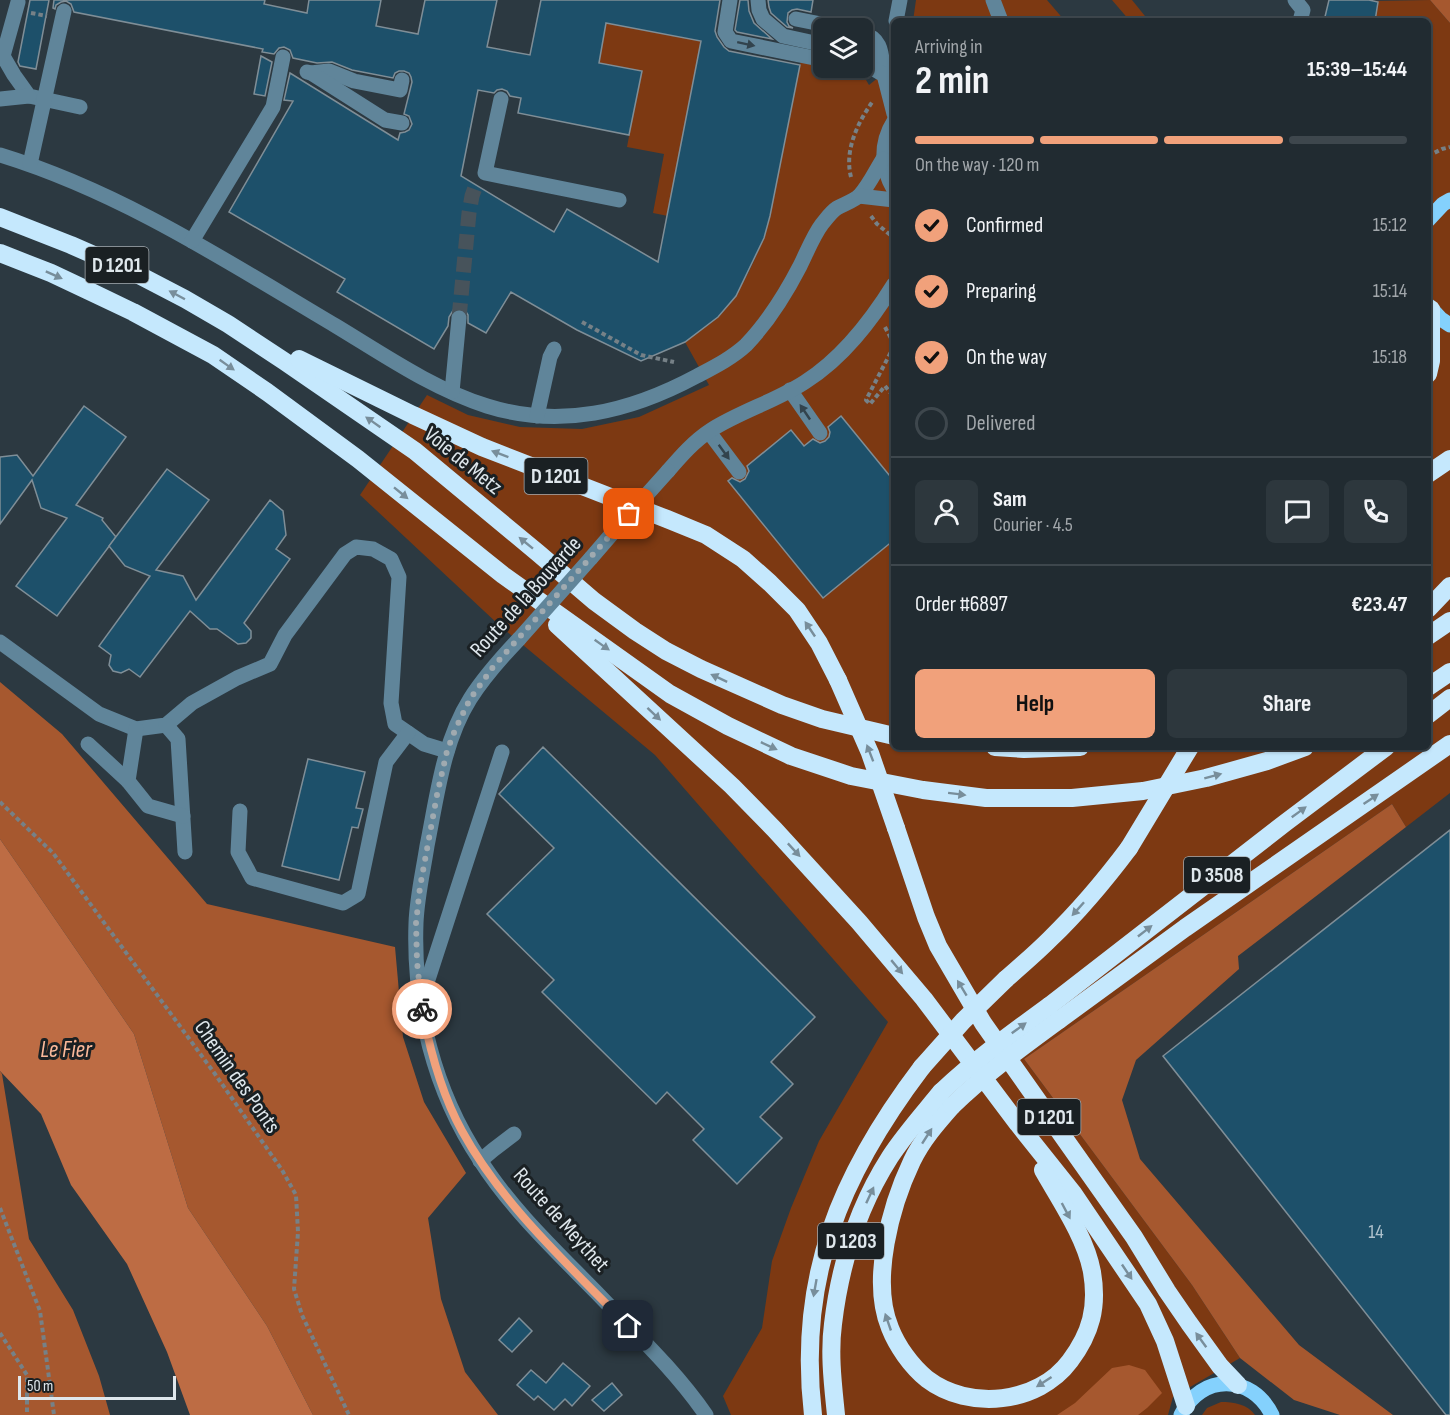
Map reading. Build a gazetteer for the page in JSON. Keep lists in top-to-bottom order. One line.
{"streets":{"highway":["D 1201","Voie de Metz","D 3508","D 1203"],"street":["Route de la Bouvarde","Route de Meythet"],"path":["Chemin des Ponts"]},"crossings":[["D 1201","Voie de Metz"],["Route de la Bouvarde","Route de Meythet"],["D 3508","D 1203"]],"water":["Le Fier"],"house_numbers":["14"],"scale_bar":"50 m","page":{"heading":["2 min","Arriving in","15:39–15:44"],"panel":["Sam","Courier · 4.5","Order #6897","€23.47"],"bar":"On the way · 120 m","list":[["Confirmed","15:12"],["Preparing","15:14"],["On the way","15:18"],"Delivered"],"buttons":["Help","Share"],"scale":"50 m"}}
